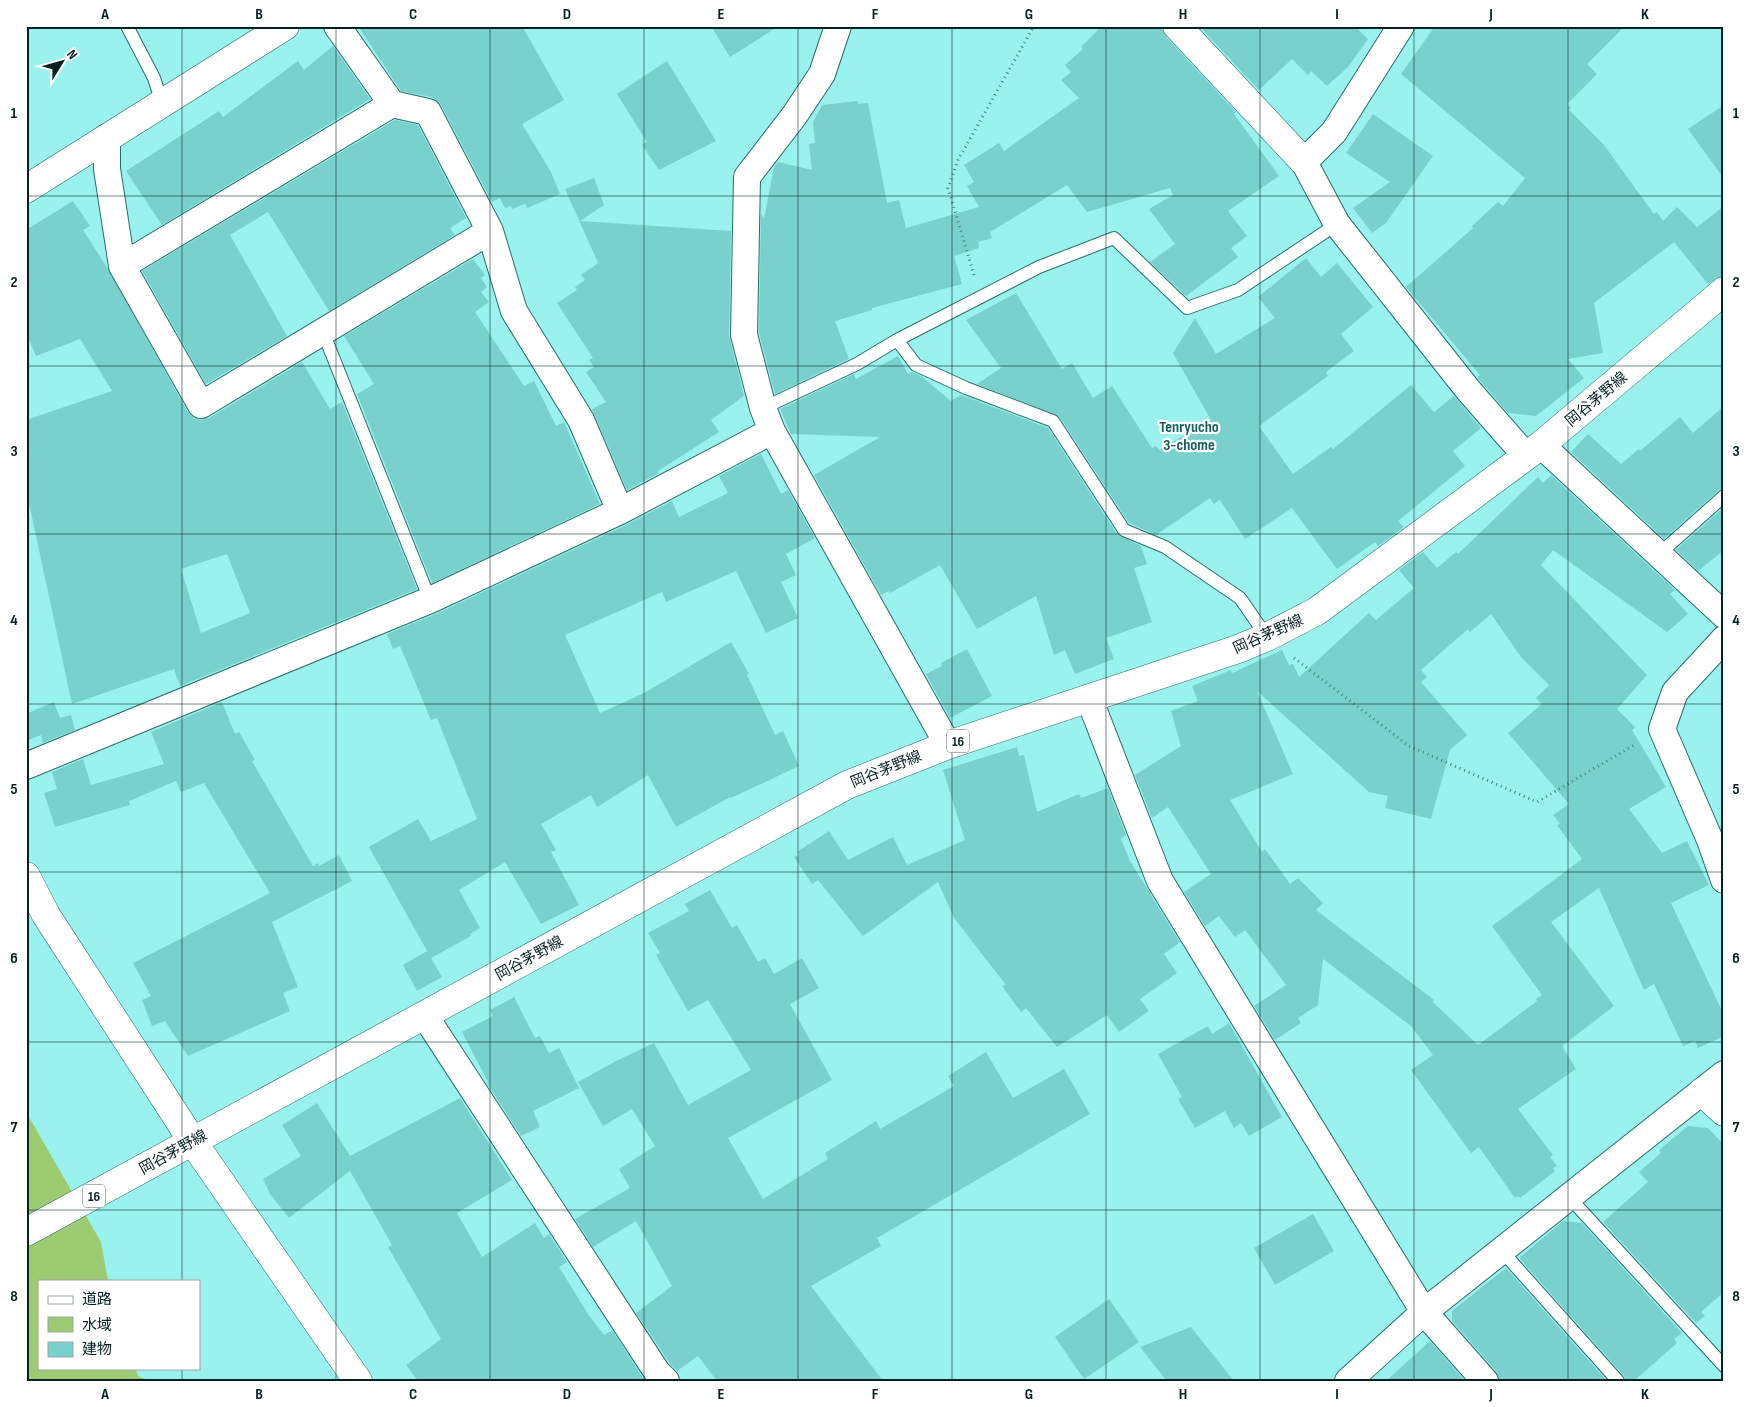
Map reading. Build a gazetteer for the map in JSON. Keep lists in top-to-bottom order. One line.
{"streets":{"main road":["岡谷茅野線","16"]},"districts":["Tenryucho 3-chome"],"legend":["道路","水域","建物"],"north":"top right","grid":{"columns":["A","B","C","D","E","F","G","H","I","J","K"],"rows":["1","2","3","4","5","6","7","8"]}}
